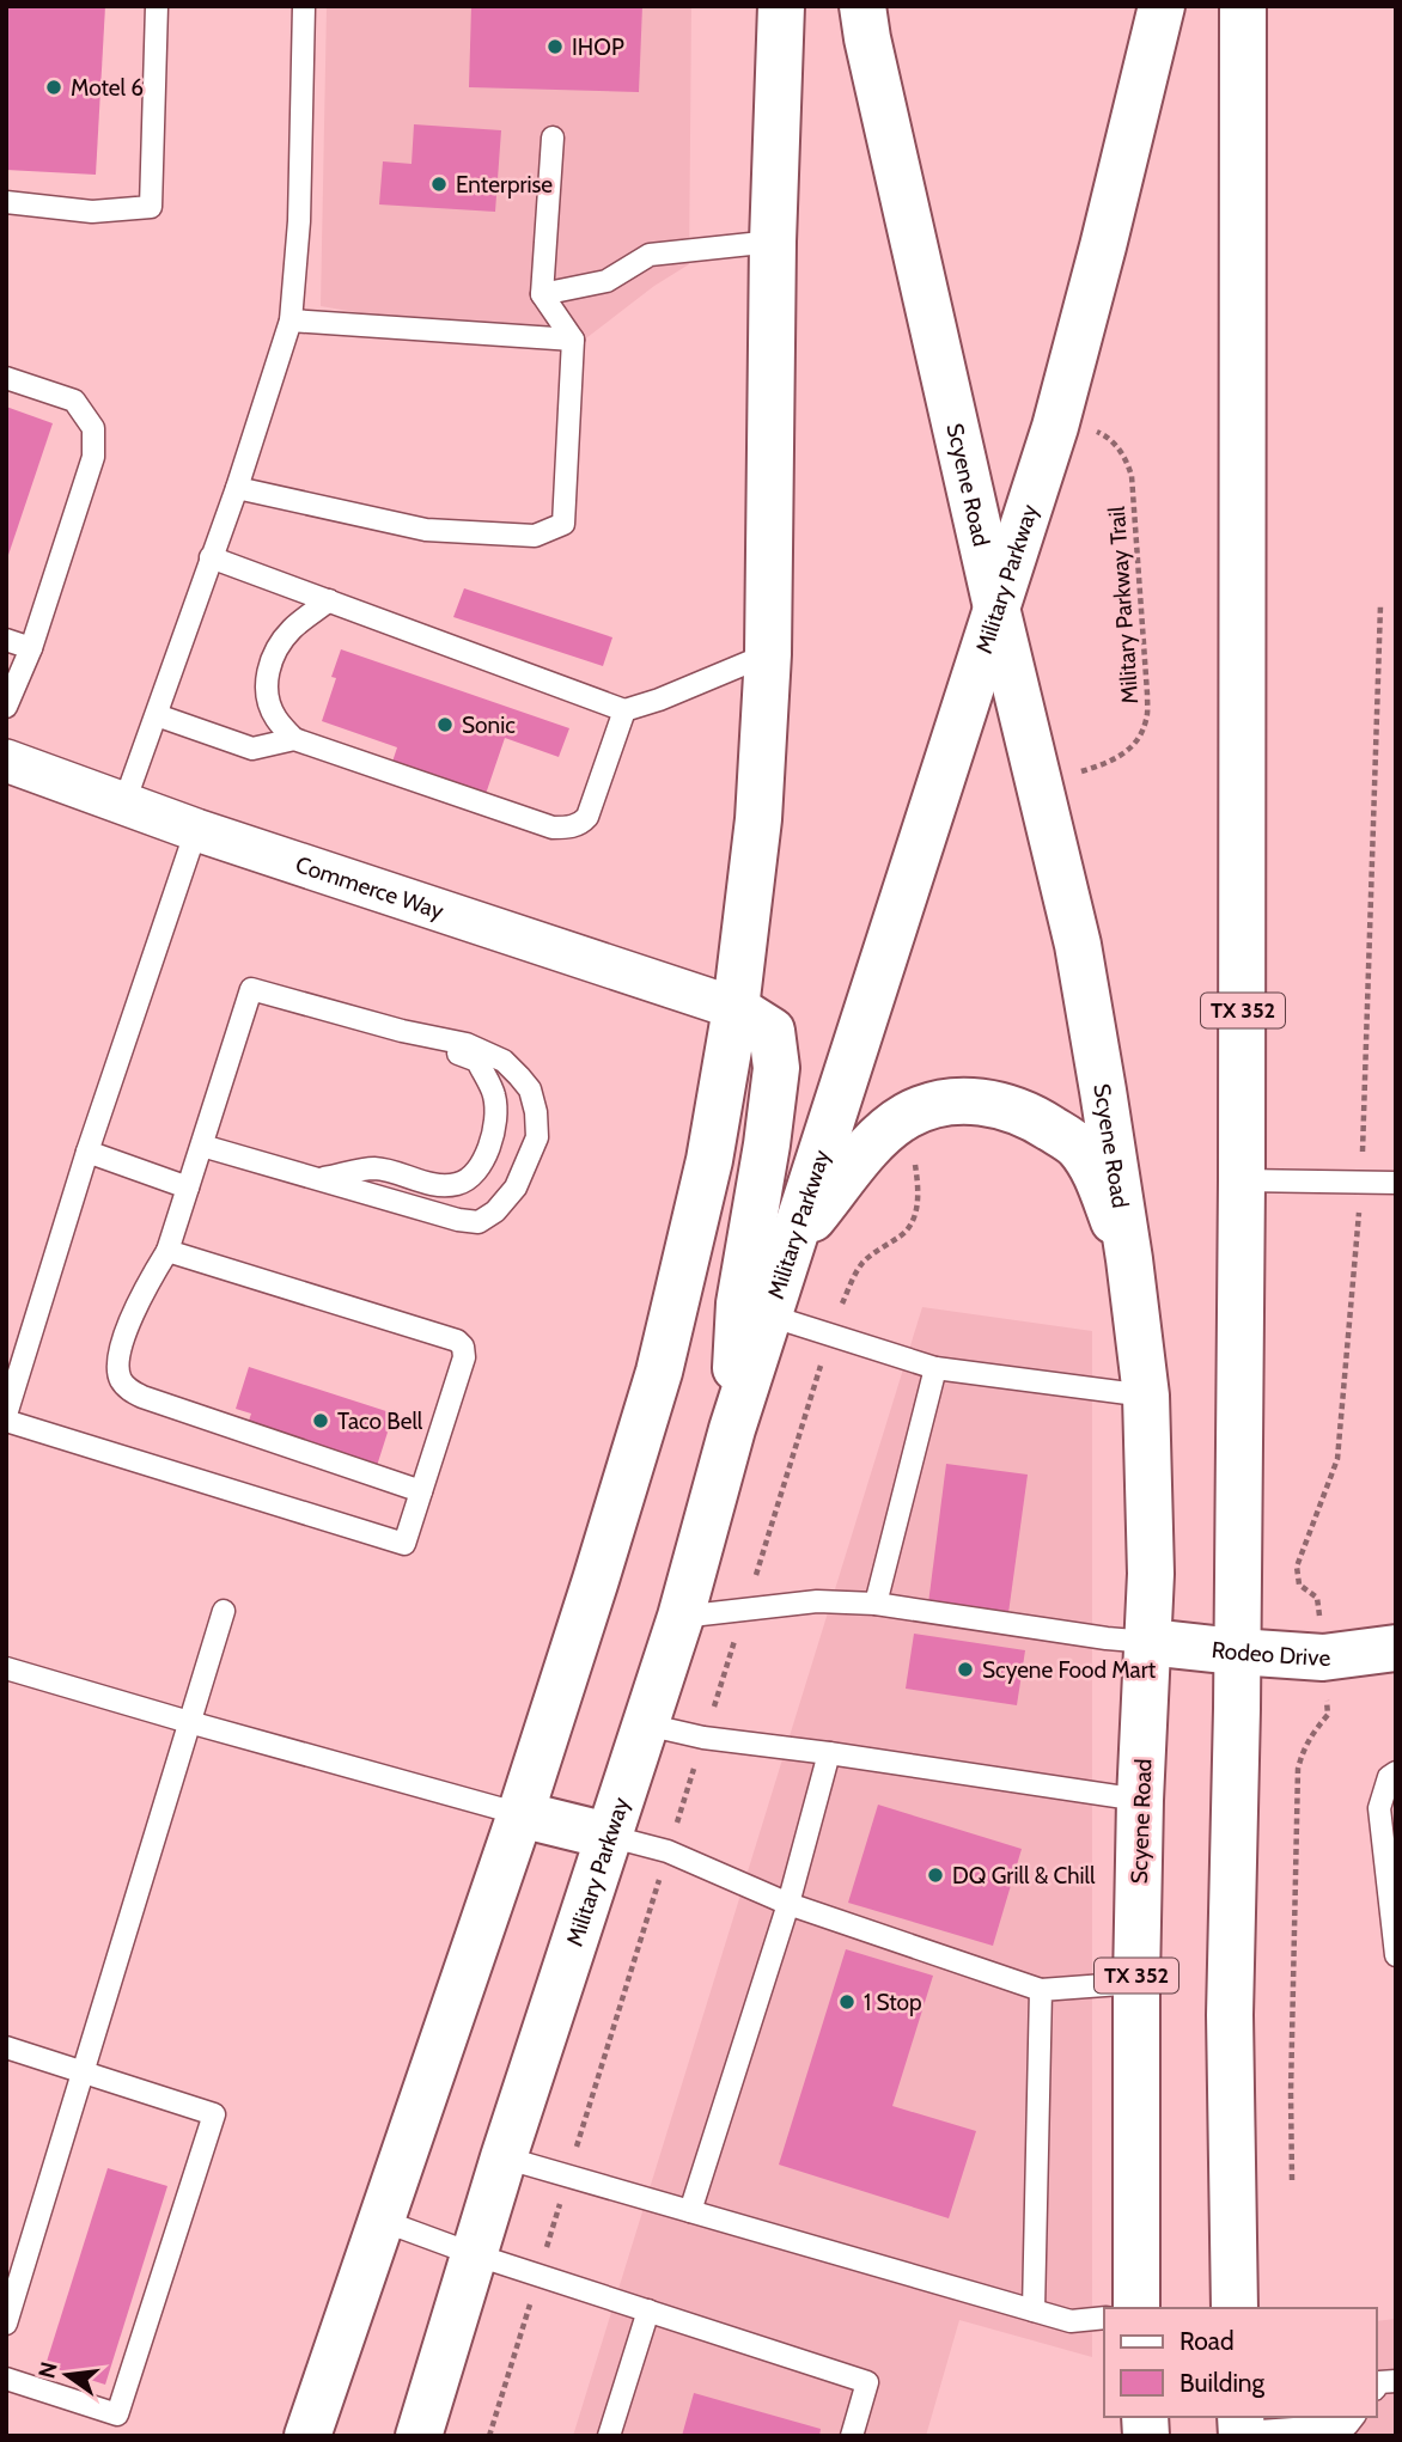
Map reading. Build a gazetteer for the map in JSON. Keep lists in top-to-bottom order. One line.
{"streets":{"main road":["Scyene Road","Military Parkway","TX 352","Rodeo Drive"],"street":["Commerce Way"],"path":["Military Parkway Trail"]},"crossings":[["Scyene Road","Military Parkway"],["Scyene Road","Rodeo Drive"],["TX 352","Rodeo Drive"]],"places":["IHOP","Motel 6","Enterprise","Sonic","Taco Bell","Scyene Food Mart","DQ Grill & Chill","1 Stop"],"legend":["Road","Building"],"north":"left"}
